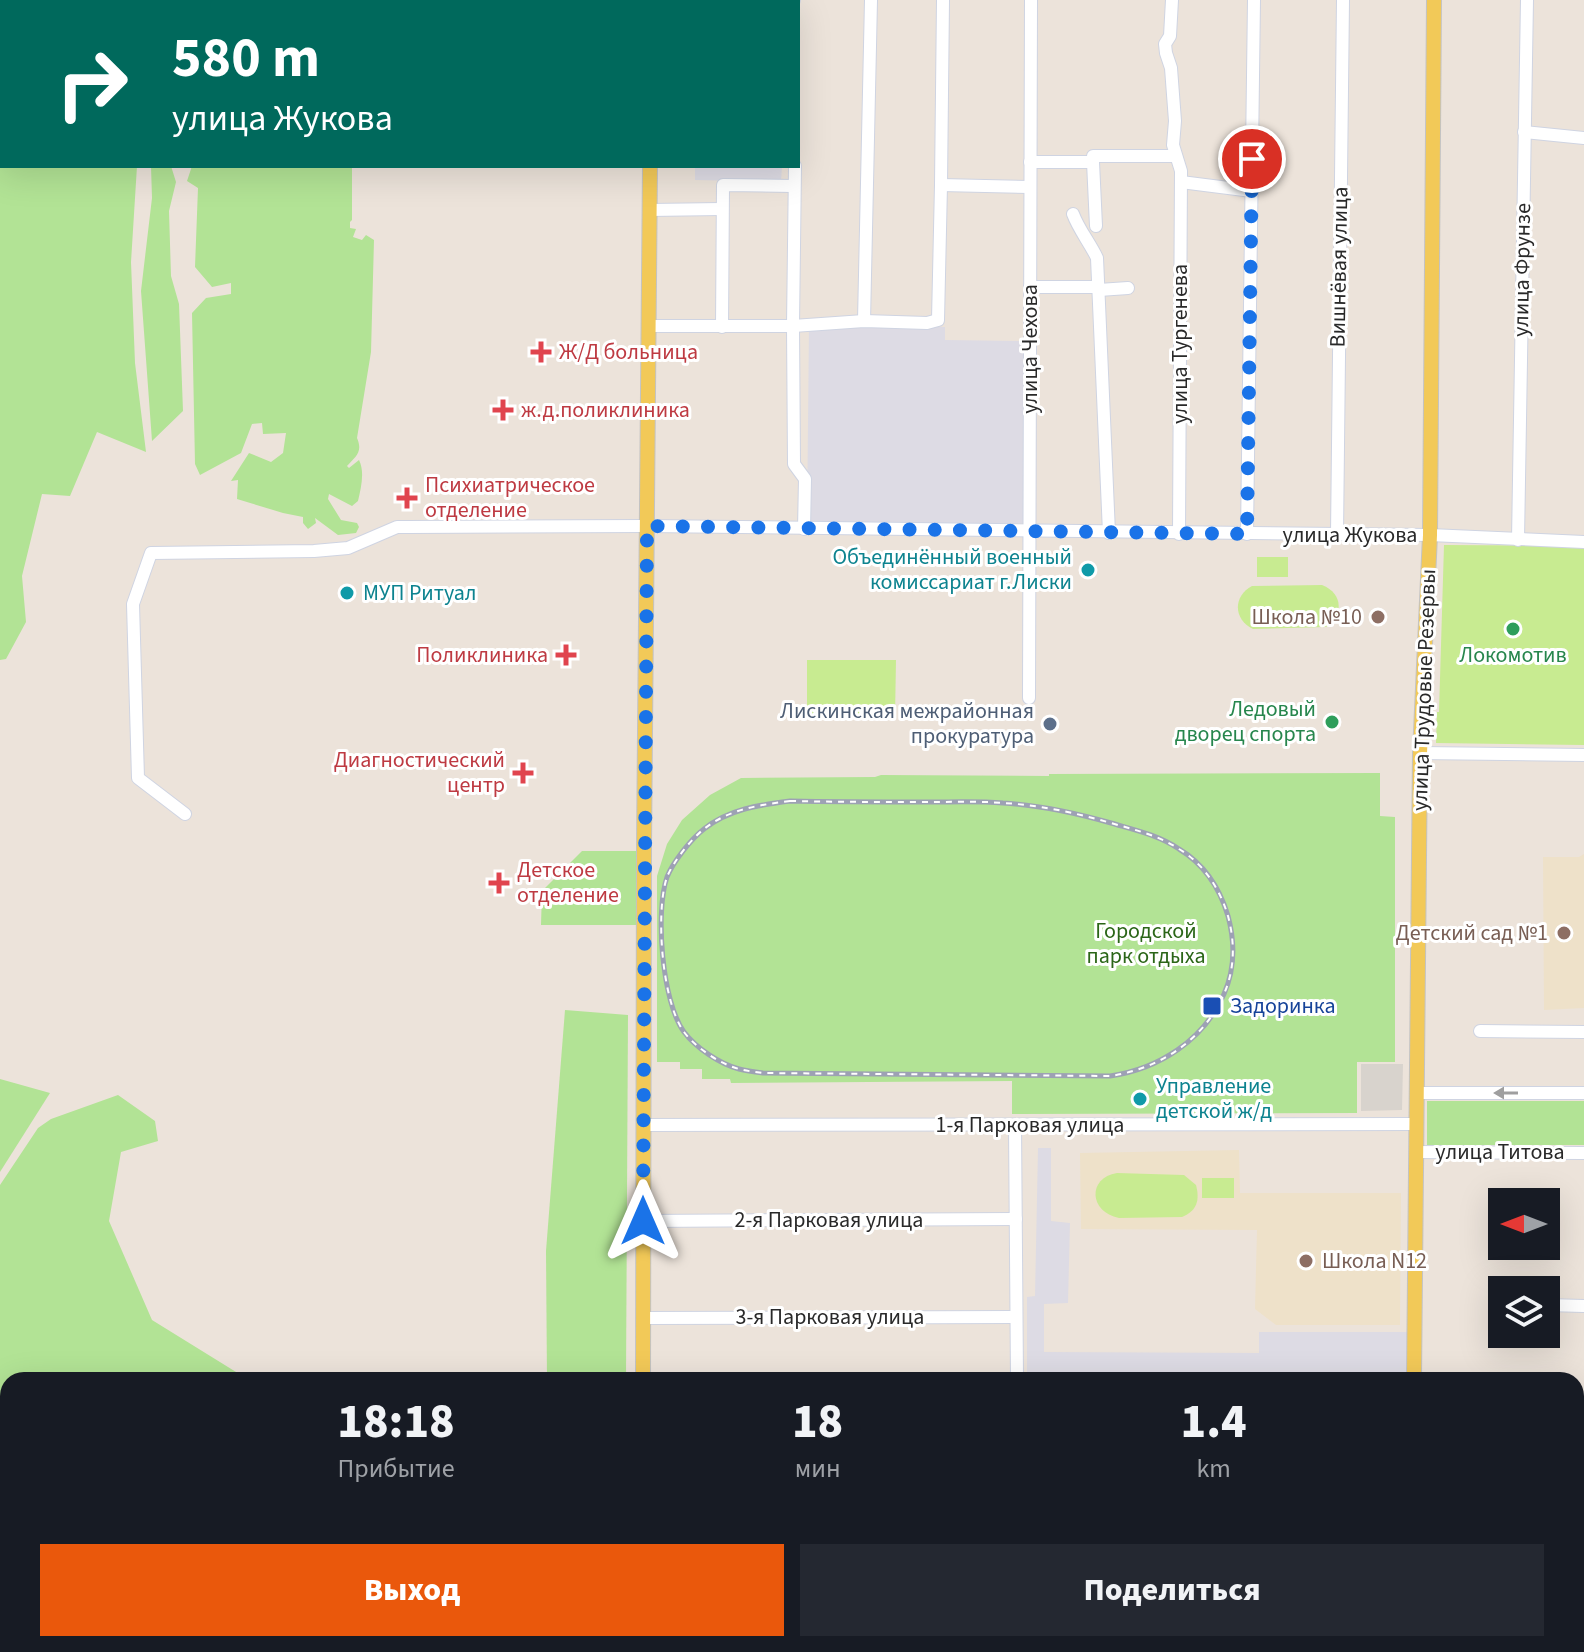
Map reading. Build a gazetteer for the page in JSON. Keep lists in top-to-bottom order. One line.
{"streets":{"main road":["улица Трудовые Резервы"],"street":["Вишнёвая улица","улица Фрунзе","улица Тургенева","улица Чехова","улица Жукова","1-я Парковая улица","улица Титова","2-я Парковая улица","3-я Парковая улица"]},"crossings":[["Вишнёвая улица","улица Жукова"],["улица Фрунзе","улица Жукова"],["улица Тургенева","улица Жукова"],["улица Чехова","улица Жукова"],["улица Жукова","улица Трудовые Резервы"],["улица Трудовые Резервы","1-я Парковая улица"],["улица Трудовые Резервы","улица Титова"]],"parks":["Городской парк отдыха"],"places":{"health":["Ж/Д больница","ж.д.поликлиника","Психиатрическое отделение","Поликлиника","Диагностический центр","Детское отделение"],"other":["Объединённый военный комиссариат г.Лиски","МУП Ритуал","Школа №10","Локомотив","Ледовый дворец спорта","Лискинская межрайонная прокуратура","Детский сад №1","Управление детской ж/д","Школа N12"],"transit":["Задоринка"]},"north":"left","page":{"turn":["580 m","улица Жукова"],"eta":["18:18","Прибытие","18","мин","1.4","km"],"buttons":["Выход","Поделиться"]}}
